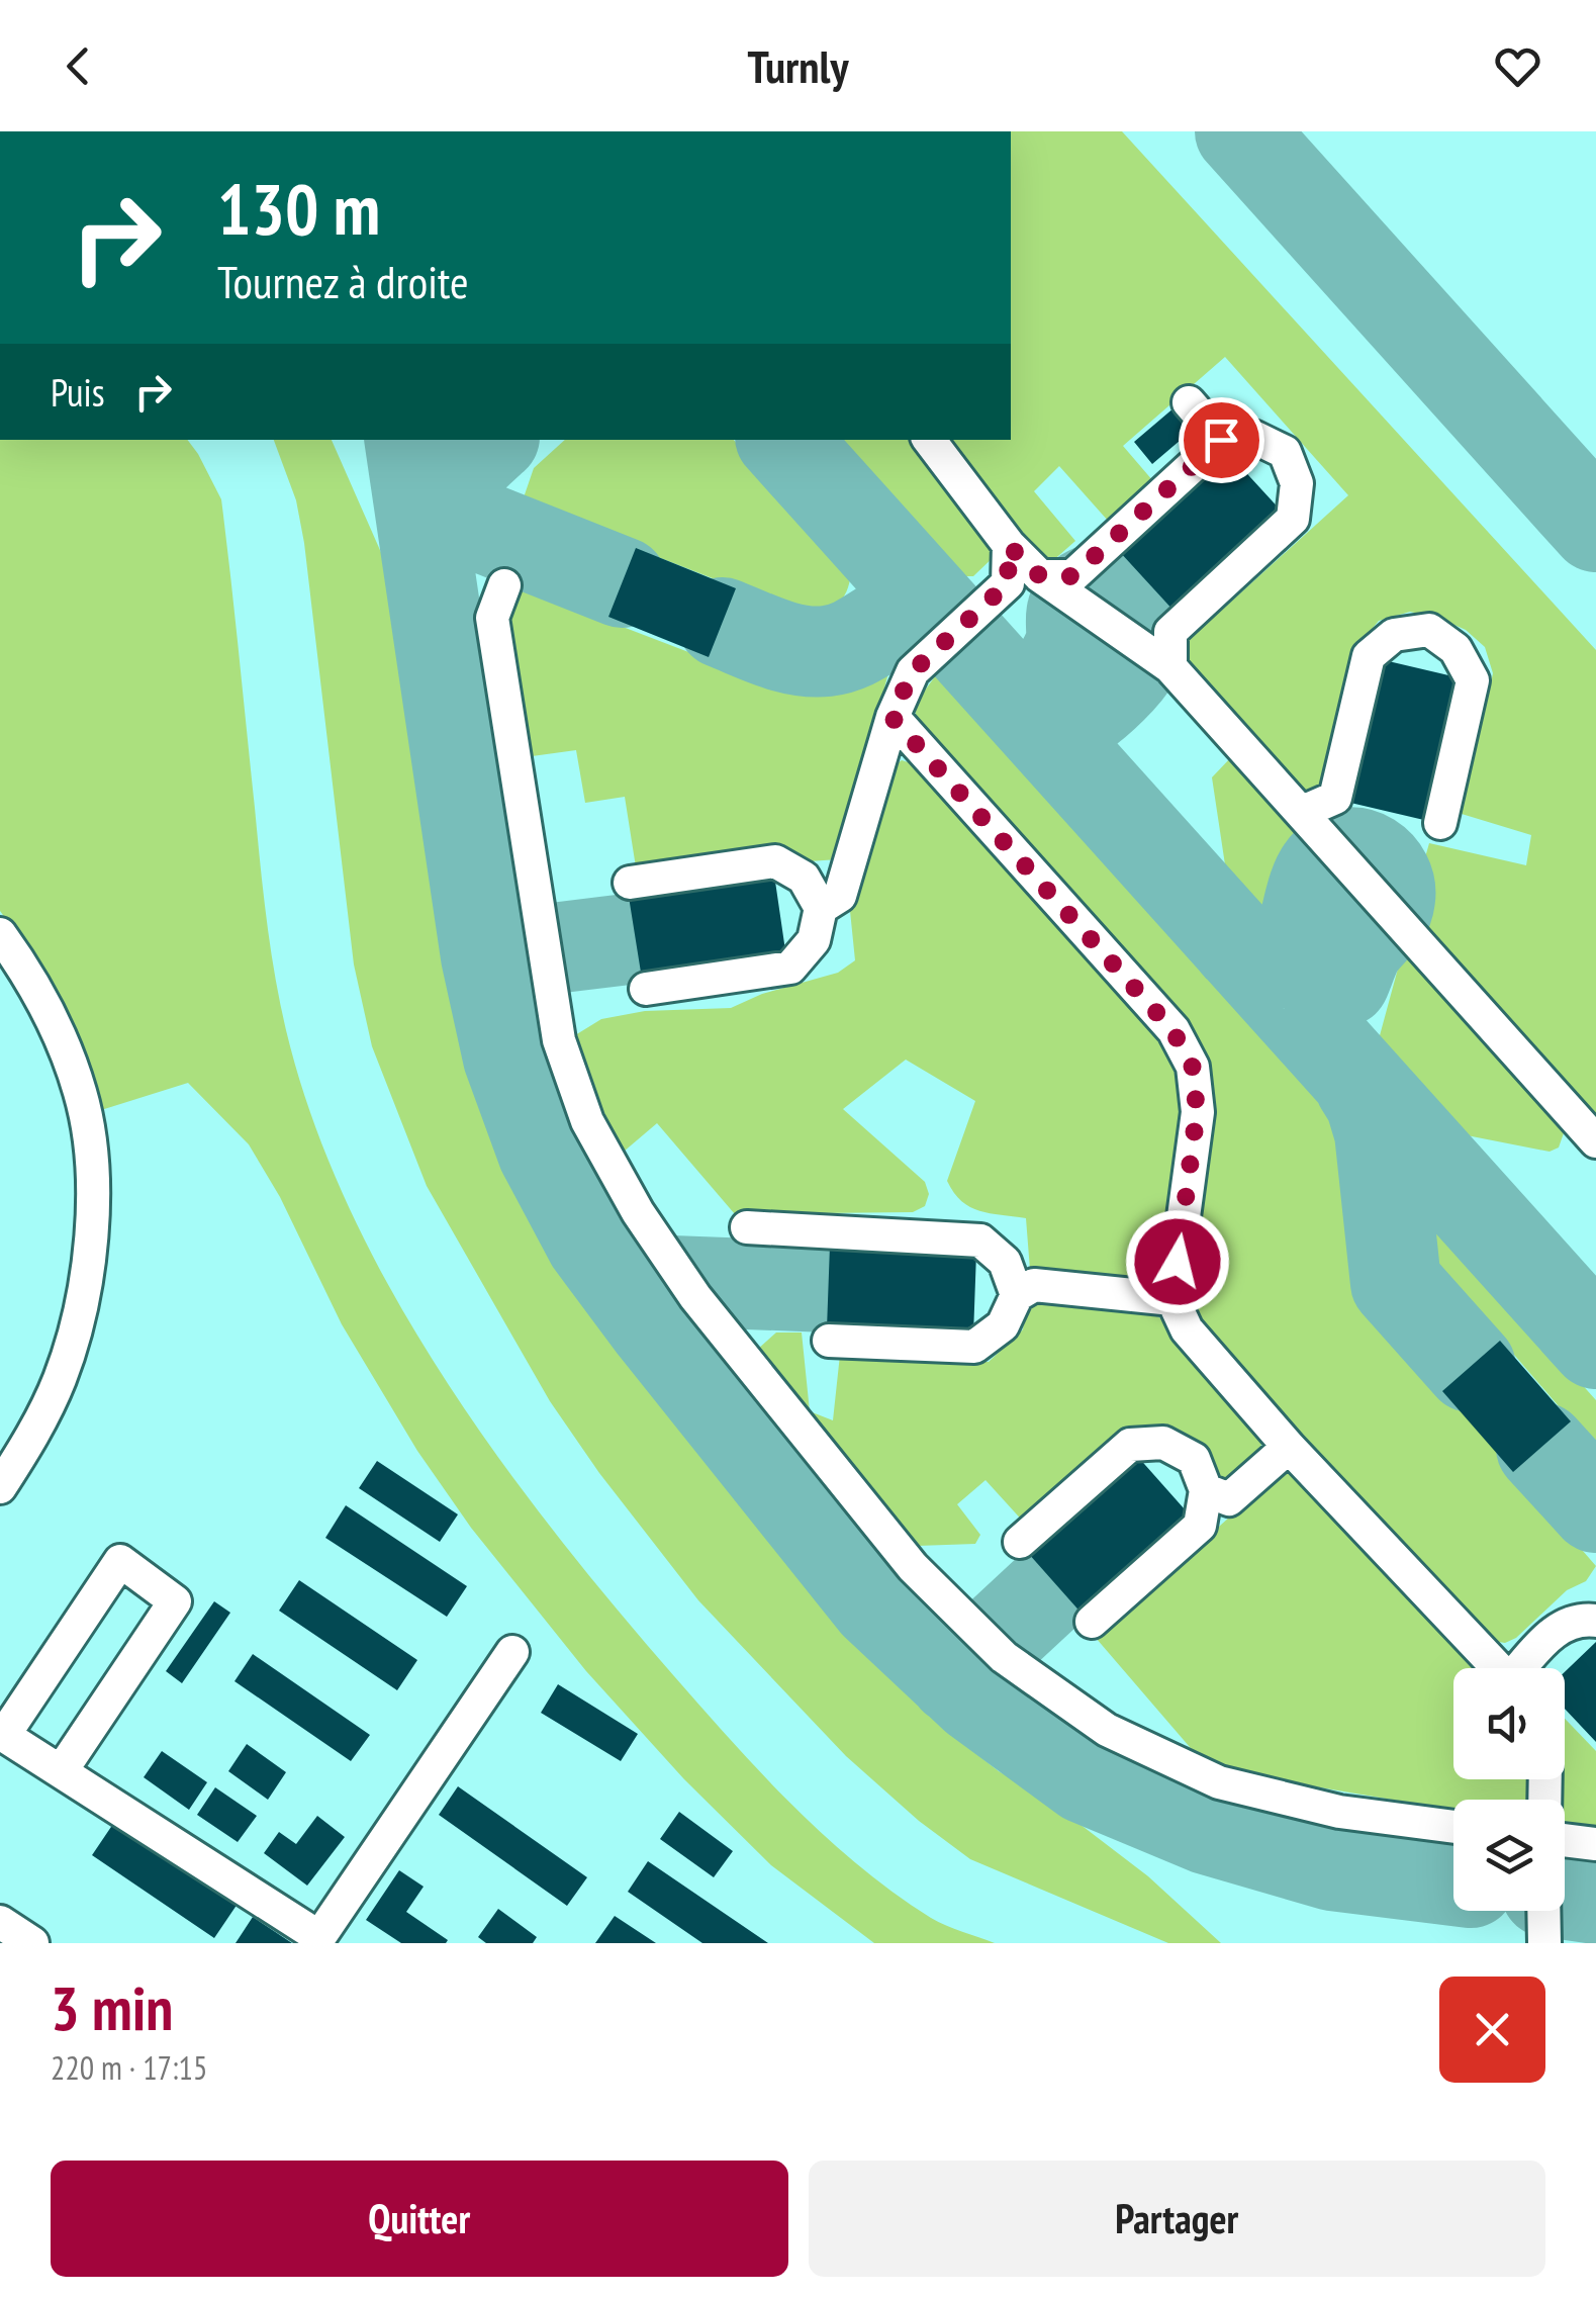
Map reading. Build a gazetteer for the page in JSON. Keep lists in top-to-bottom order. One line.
{"page":{"header":"Turnly","turn":["130 m","Tournez à droite"],"then":"Puis","heading":["3 min","220 m · 17:15"],"buttons":["Quitter","Partager"]}}
